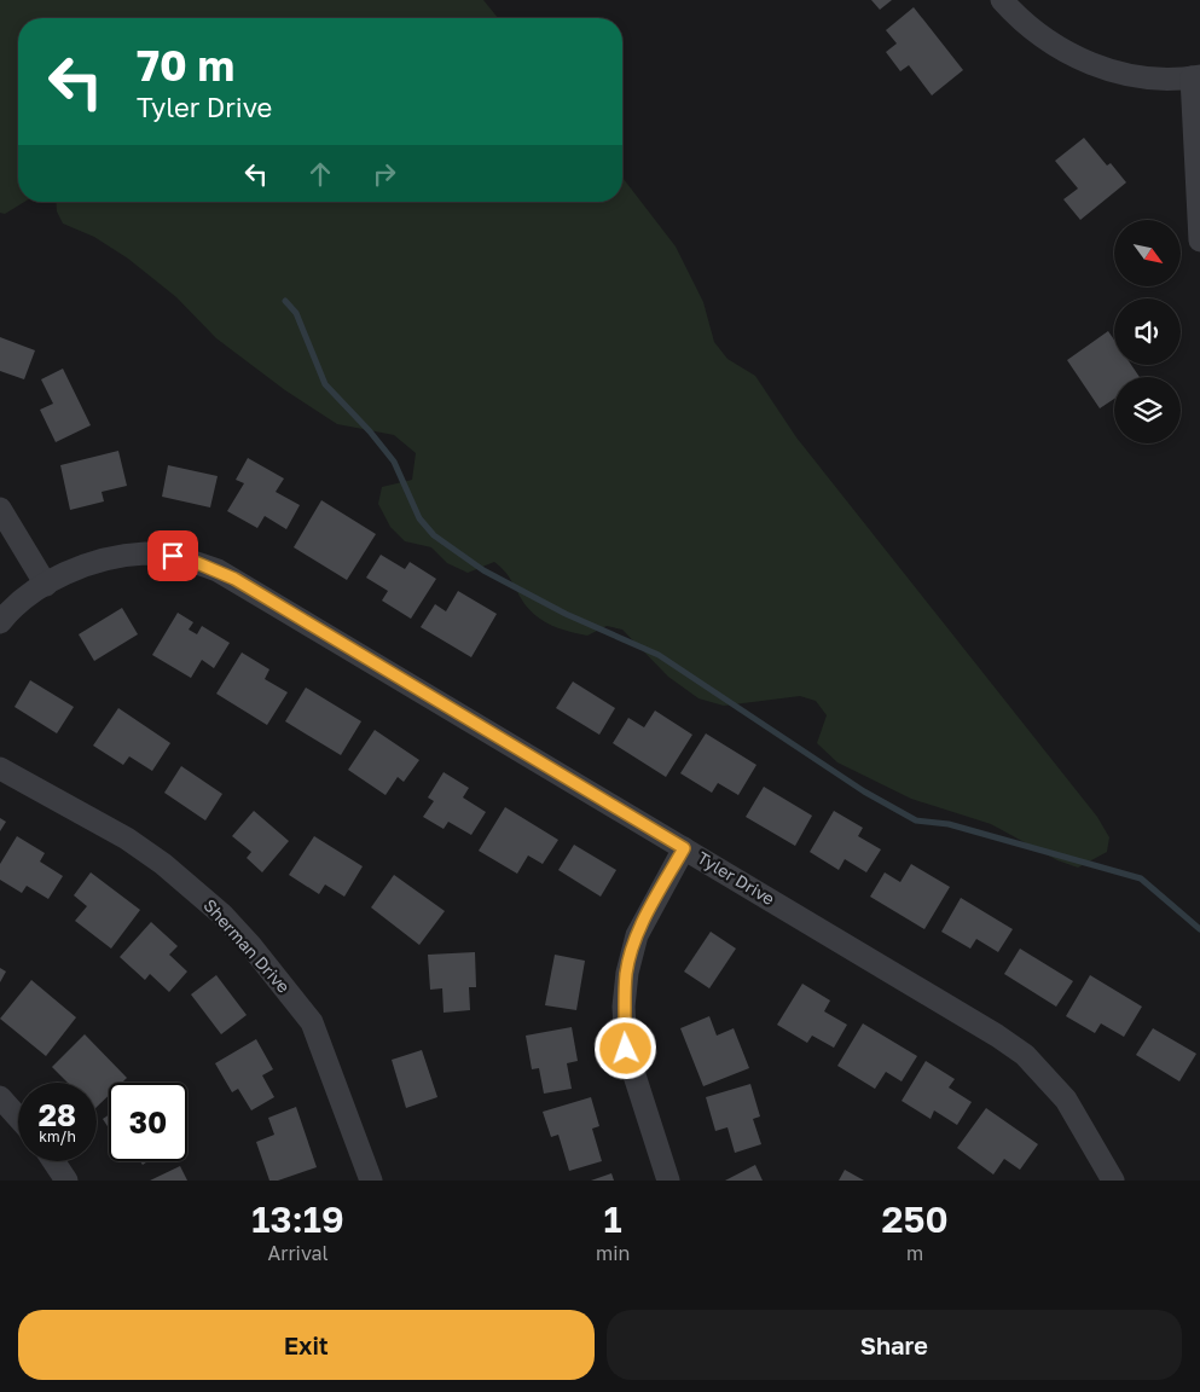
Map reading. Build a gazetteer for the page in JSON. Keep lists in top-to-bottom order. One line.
{"streets":{"street":["Tyler Drive","Sherman Drive"]},"north":"bottom right","page":{"turn":["70 m","Tyler Drive"],"speed":"28 km/h","limit":"30","eta":["13:19","Arrival","1","min","250","m"],"buttons":["Exit","Share"]}}
